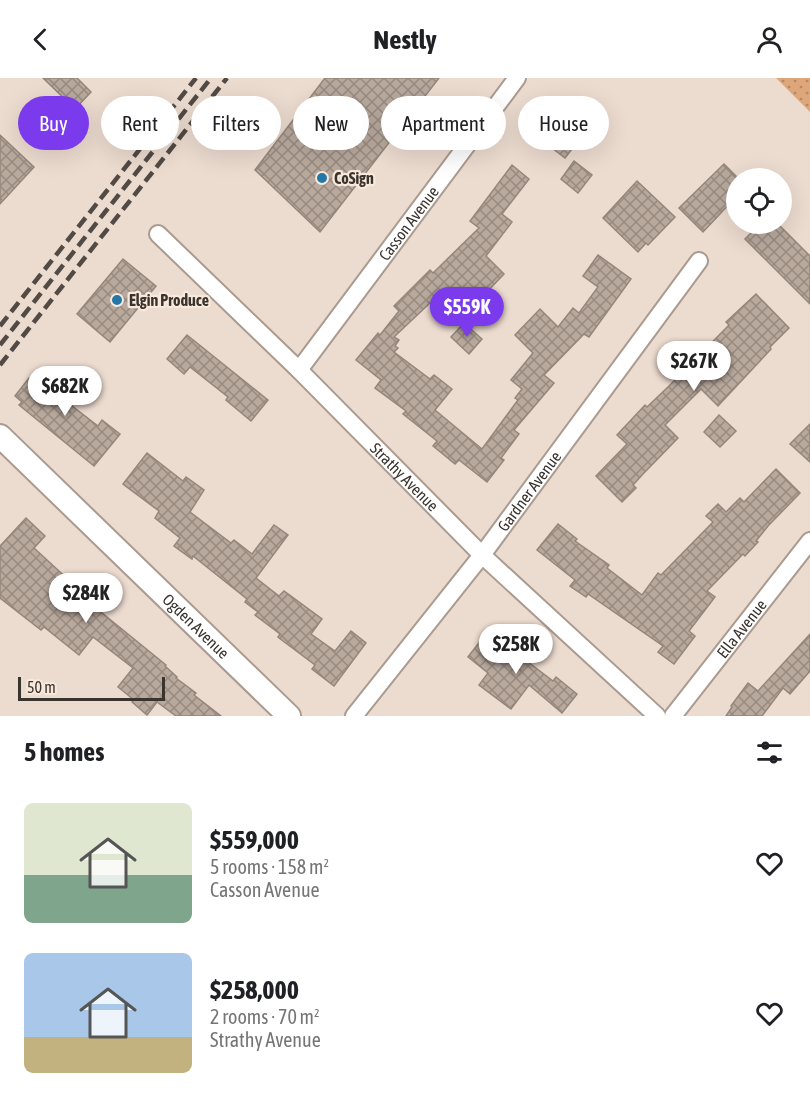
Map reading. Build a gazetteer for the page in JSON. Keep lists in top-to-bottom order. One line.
{"streets":{"street":["Casson Avenue","Strathy Avenue","Gardner Avenue","Ogden Avenue","Ella Avenue"]},"crossings":[["Casson Avenue","Strathy Avenue"],["Strathy Avenue","Gardner Avenue"]],"places":["CoSign","Elgin Produce"],"scale_bar":"50 m","page":{"header":"Nestly","chip":["Buy","Rent","Filters","New","Apartment","House"],"price":["$559K","$267K","$682K","$284K","$258K"],"scale":"50 m","heading":"5 homes","list":[{"name":"$559,000","note":"5 rooms · 158 m² · Casson Avenue"},{"name":"$258,000","note":"2 rooms · 70 m² · Strathy Avenue"}]}}
